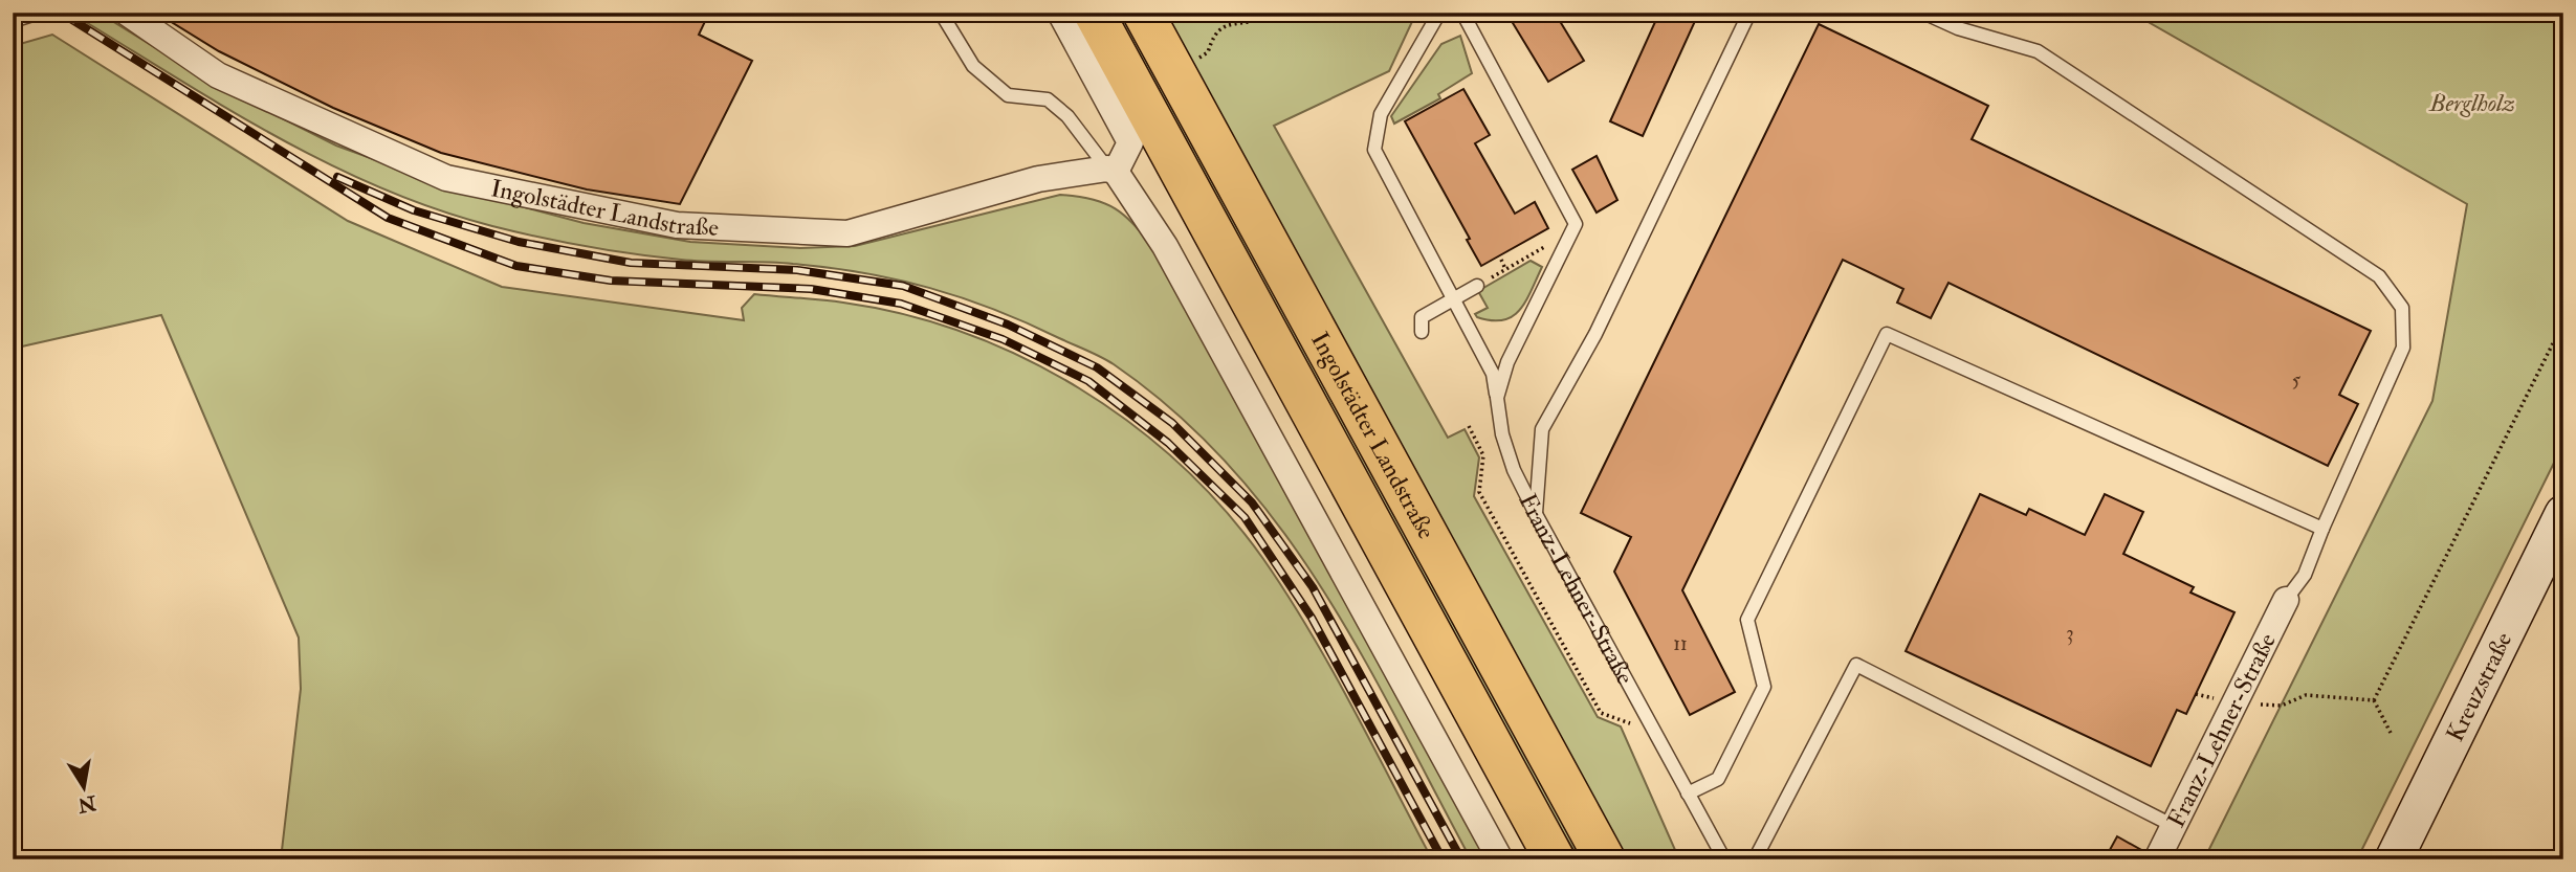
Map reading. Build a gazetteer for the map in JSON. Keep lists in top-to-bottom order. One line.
{"streets":{"main road":["Ingolstädter Landstraße","Kreuzstraße"],"street":["Franz-Lehner-Straße"]},"parks":["Berglholz"],"house_numbers":["5","3","11"],"north":"bottom"}
